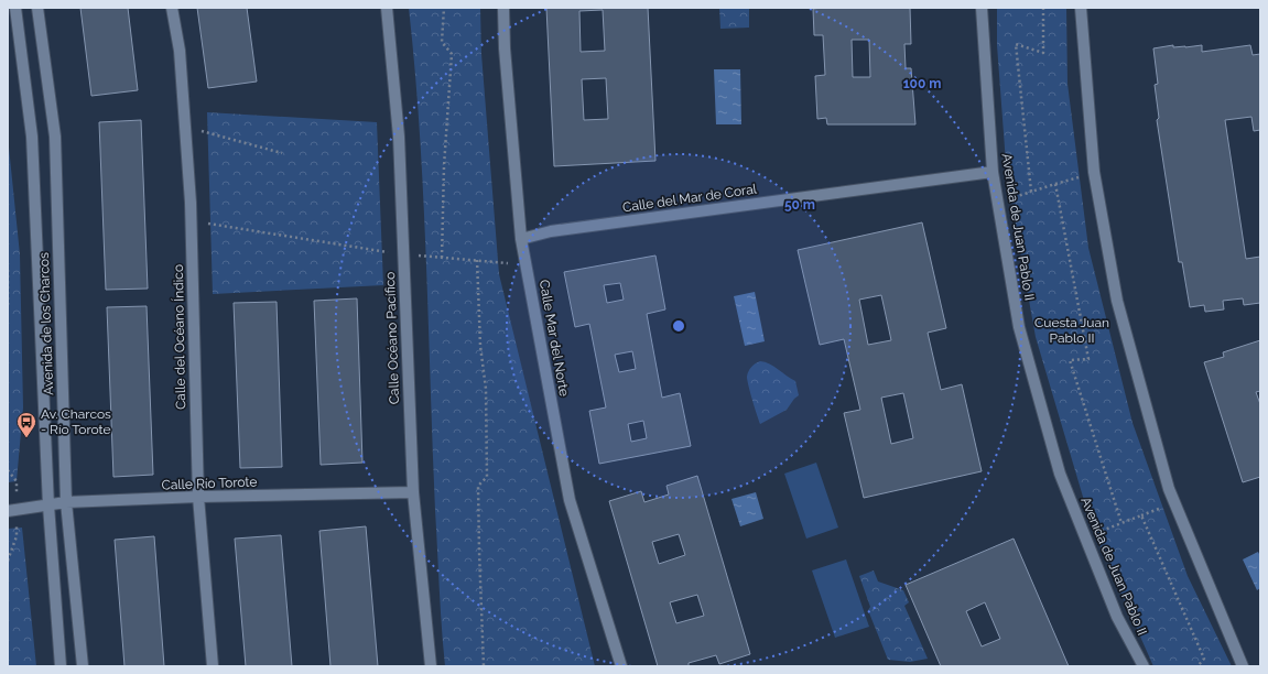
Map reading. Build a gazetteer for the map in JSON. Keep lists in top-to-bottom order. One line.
{"streets":{"street":["Calle del Mar de Coral","Avenida de Juan Pablo II","Avenida de los Charcos","Calle del Océano Índico","Calle Océano Pacífico","Calle Mar del Norte","Calle Río Torote"]},"crossings":[["Calle del Mar de Coral","Avenida de Juan Pablo II"],["Calle del Mar de Coral","Calle Mar del Norte"],["Avenida de los Charcos","Calle Río Torote"],["Calle del Océano Índico","Calle Río Torote"],["Calle Océano Pacífico","Calle Río Torote"]],"parks":["Cuesta Juan Pablo II"],"places":{"bus stop":["Av. Charcos - Río Torote"]},"rings":["100 m","50 m"]}
